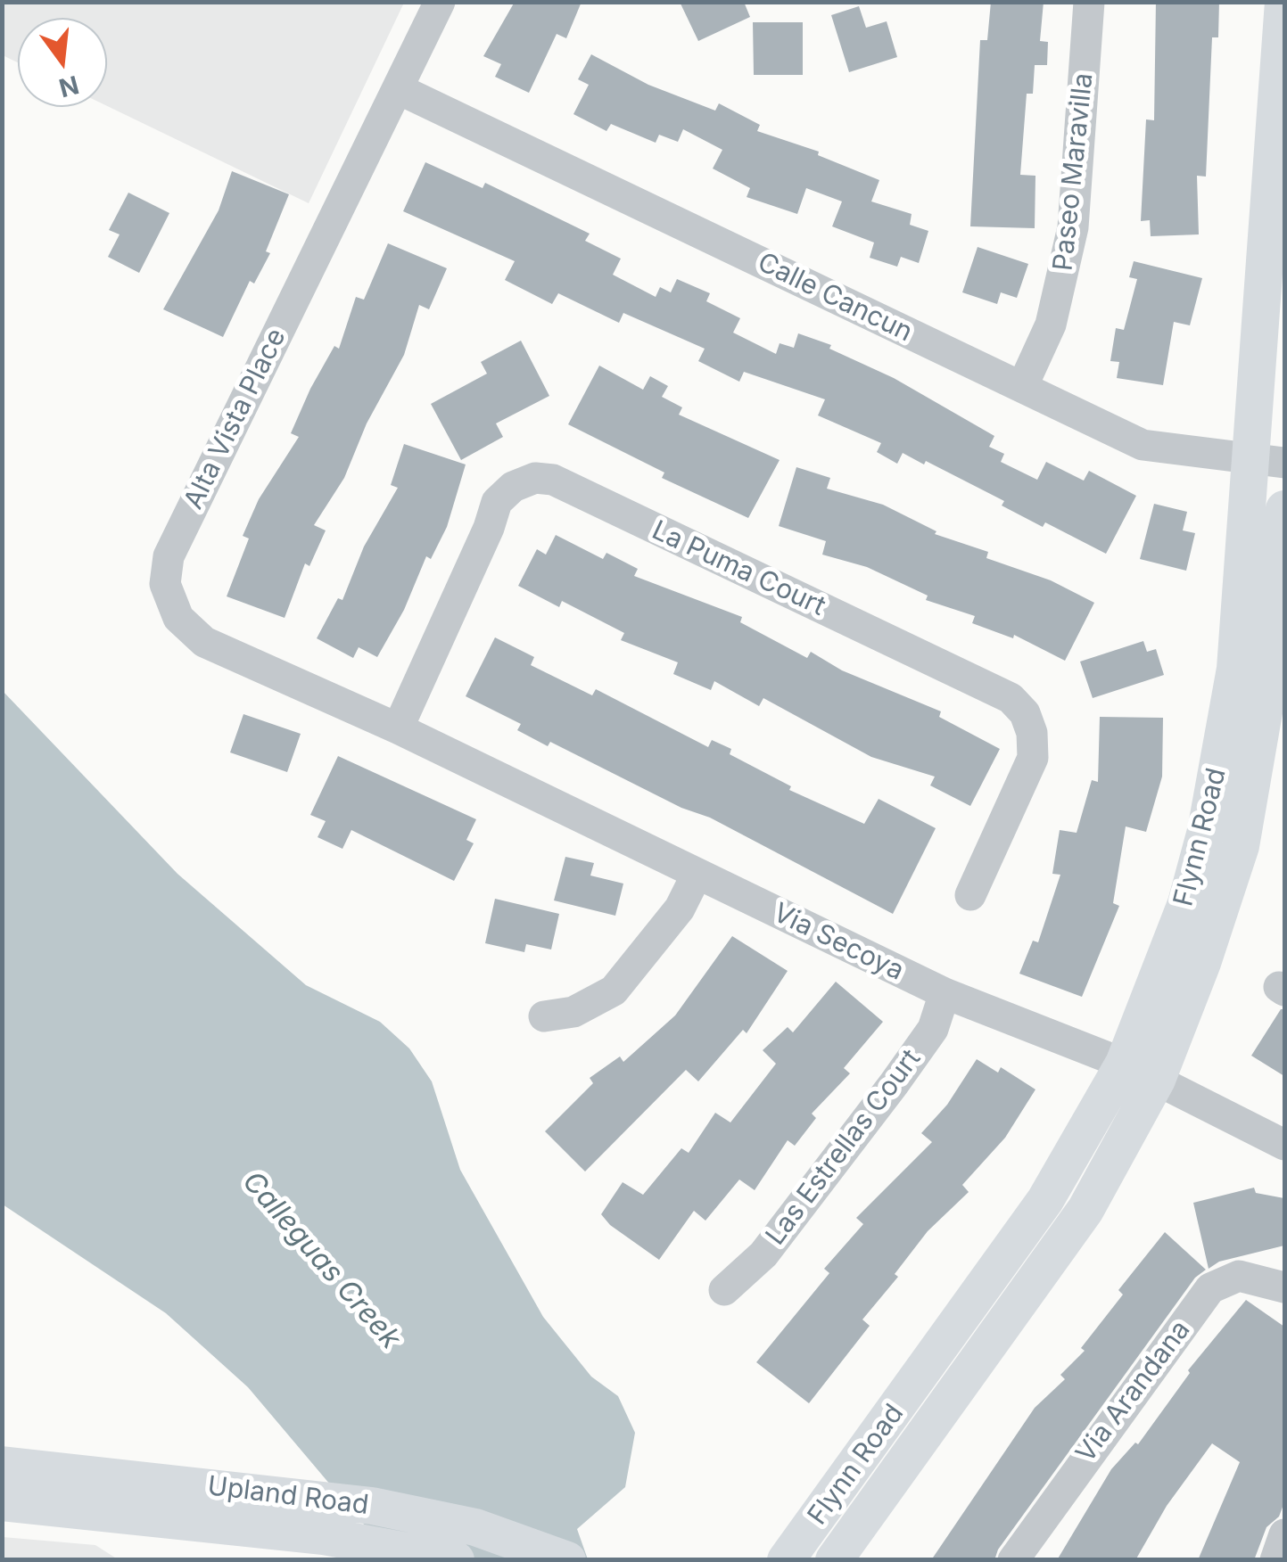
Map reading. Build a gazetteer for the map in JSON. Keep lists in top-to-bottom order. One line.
{"streets":{"main road":["Flynn Road","Upland Road"],"street":["Paseo Maravilla","Calle Cancun","Alta Vista Place","La Puma Court","Via Secoya","Las Estrellas Court","Via Arandana"]},"crossings":[["Paseo Maravilla","Calle Cancun"],["Calle Cancun","Alta Vista Place"],["Calle Cancun","Flynn Road"],["Alta Vista Place","La Puma Court"],["Alta Vista Place","Via Secoya"],["La Puma Court","Via Secoya"],["Flynn Road","Via Secoya"],["Via Secoya","Las Estrellas Court"]],"water":["Calleguas Creek"],"north":"bottom"}
